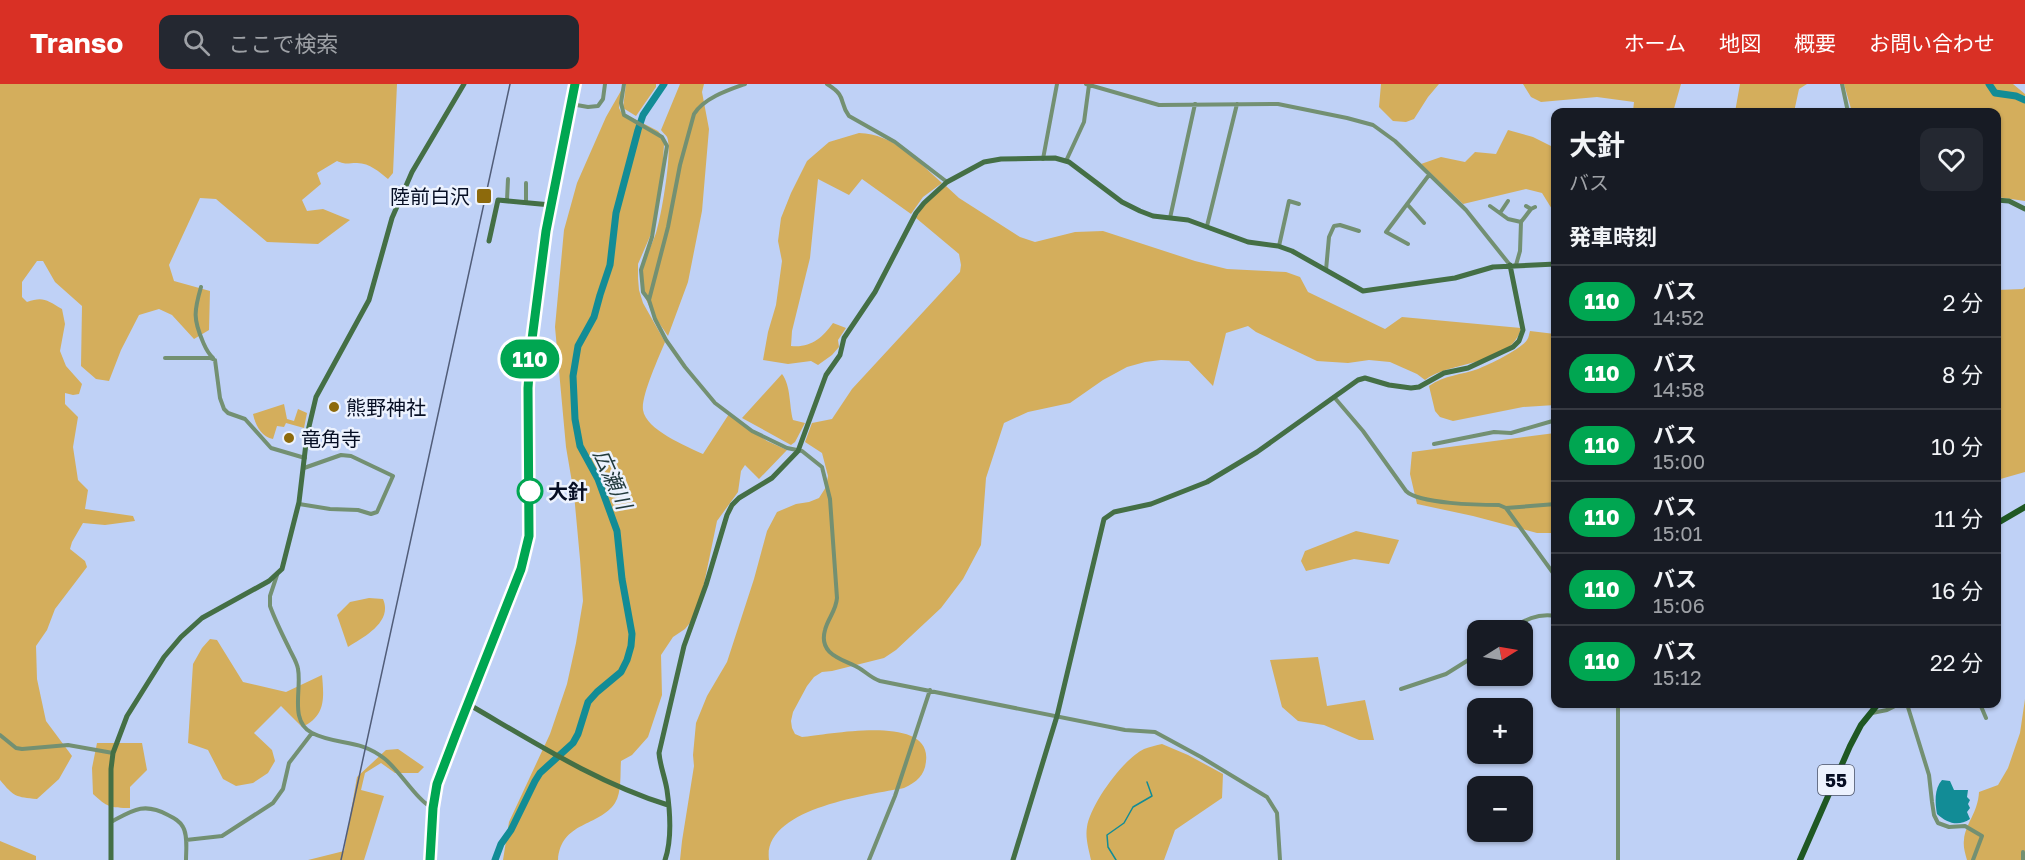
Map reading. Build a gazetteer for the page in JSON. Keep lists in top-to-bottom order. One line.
{"streets":{"main road":["55"]},"water":["広瀬川"],"places":{"transit":["陸前白沢"],"other":["熊野神社","竜角寺","大針"]},"lines":["bus line 110"],"north":"right","page":{"header":"Transo","search":"ここで検索","nav":["ホーム","地図","概要","お問い合わせ"],"on_map":"110","heading":[["大針","バス"],"発車時刻"],"list":[{"mark":"110","name":"バス","note":"14:52","value":"2 分"},{"mark":"110","name":"バス","note":"14:58","value":"8 分"},{"mark":"110","name":"バス","note":"15:00","value":"10 分"},{"mark":"110","name":"バス","note":"15:01","value":"11 分"},{"mark":"110","name":"バス","note":"15:06","value":"16 分"},{"mark":"110","name":"バス","note":"15:12","value":"22 分"}],"map_buttons":["+","−"]}}
